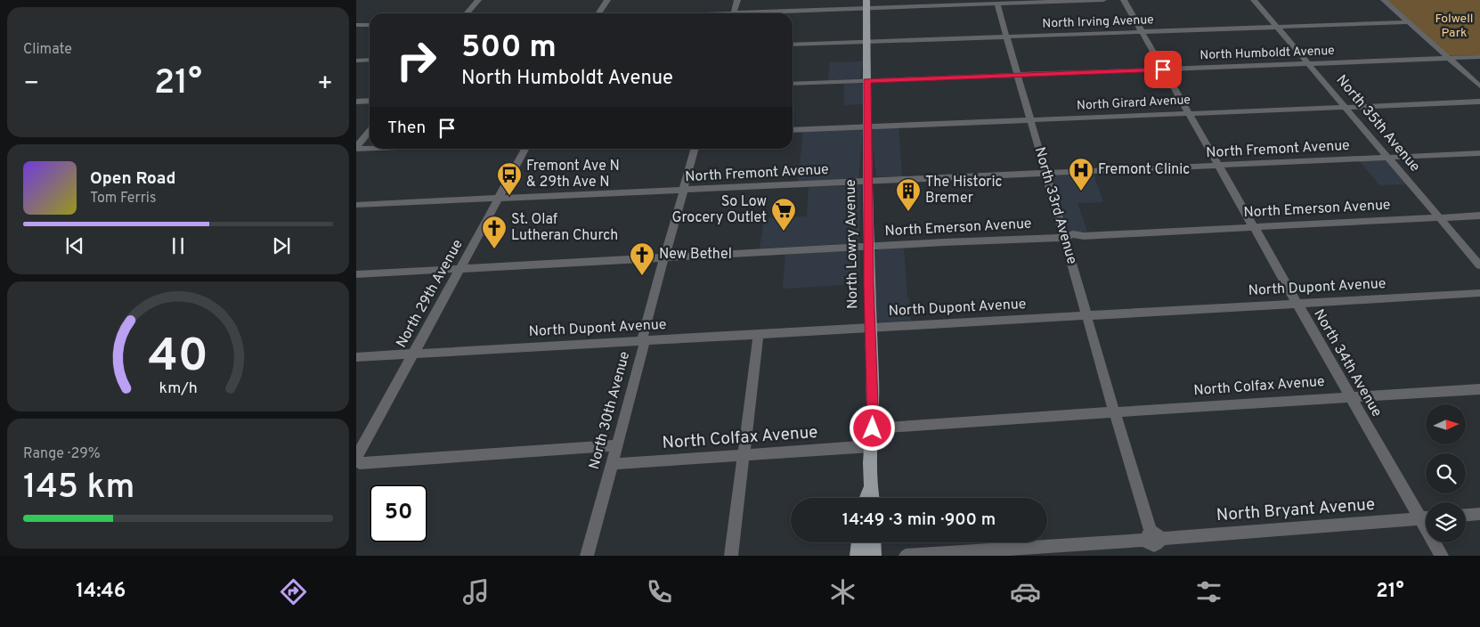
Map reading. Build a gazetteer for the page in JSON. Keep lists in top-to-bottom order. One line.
{"streets":{"main road":["North Lowry Avenue"],"street":["North Irving Avenue","North Humboldt Avenue","North Girard Avenue","North 35th Avenue","North Fremont Avenue","North 33rd Avenue","North Emerson Avenue","North Dupont Avenue","North 29th Avenue","North 34th Avenue","North Colfax Avenue","North 30th Avenue","North Bryant Avenue"]},"crossings":[["North Irving Avenue","North 35th Avenue"],["North Irving Avenue","North 33rd Avenue"],["North Irving Avenue","North Lowry Avenue"],["North Irving Avenue","North 34th Avenue"],["North Humboldt Avenue","North 35th Avenue"],["North Humboldt Avenue","North 33rd Avenue"],["North Humboldt Avenue","North Lowry Avenue"],["North Humboldt Avenue","North 34th Avenue"],["North Girard Avenue","North 35th Avenue"],["North Girard Avenue","North 33rd Avenue"],["North Girard Avenue","North Lowry Avenue"],["North Girard Avenue","North 34th Avenue"],["North 35th Avenue","North Fremont Avenue"],["North 35th Avenue","North Emerson Avenue"],["North Fremont Avenue","North 33rd Avenue"],["North Fremont Avenue","North Lowry Avenue"],["North Fremont Avenue","North 29th Avenue"],["North Fremont Avenue","North 34th Avenue"],["North Fremont Avenue","North 30th Avenue"],["North 33rd Avenue","North Emerson Avenue"],["North 33rd Avenue","North Dupont Avenue"],["North 33rd Avenue","North Colfax Avenue"],["North 33rd Avenue","North Bryant Avenue"],["North Emerson Avenue","North Lowry Avenue"],["North Emerson Avenue","North 29th Avenue"],["North Emerson Avenue","North 34th Avenue"],["North Emerson Avenue","North 30th Avenue"],["North Lowry Avenue","North Dupont Avenue"],["North Lowry Avenue","North Colfax Avenue"],["North Dupont Avenue","North 29th Avenue"],["North Dupont Avenue","North 34th Avenue"],["North Dupont Avenue","North 30th Avenue"],["North 34th Avenue","North Colfax Avenue"],["North Colfax Avenue","North 30th Avenue"]],"parks":["Folwell Park"],"places":{"hospital":["Fremont Clinic"],"bus stop":["Fremont Ave N & 29th Ave N"],"building":["The Historic Bremer"],"supermarket":["So Low Grocery Outlet"],"church":["St. Olaf Lutheran Church","New Bethel"]},"north":"right","page":{"tile":["Climate",["Range · 29%","145 km"]],"turn":["500 m","North Humboldt Avenue"],"heat":["−","21°","+"],"then":"Then","song":["Open Road","Tom Ferris"],"limit":"50","trip":"14:49 · 3 min · 900 m","tabs":["14:46","21°"],"gauge":["40","km/h"]}}
